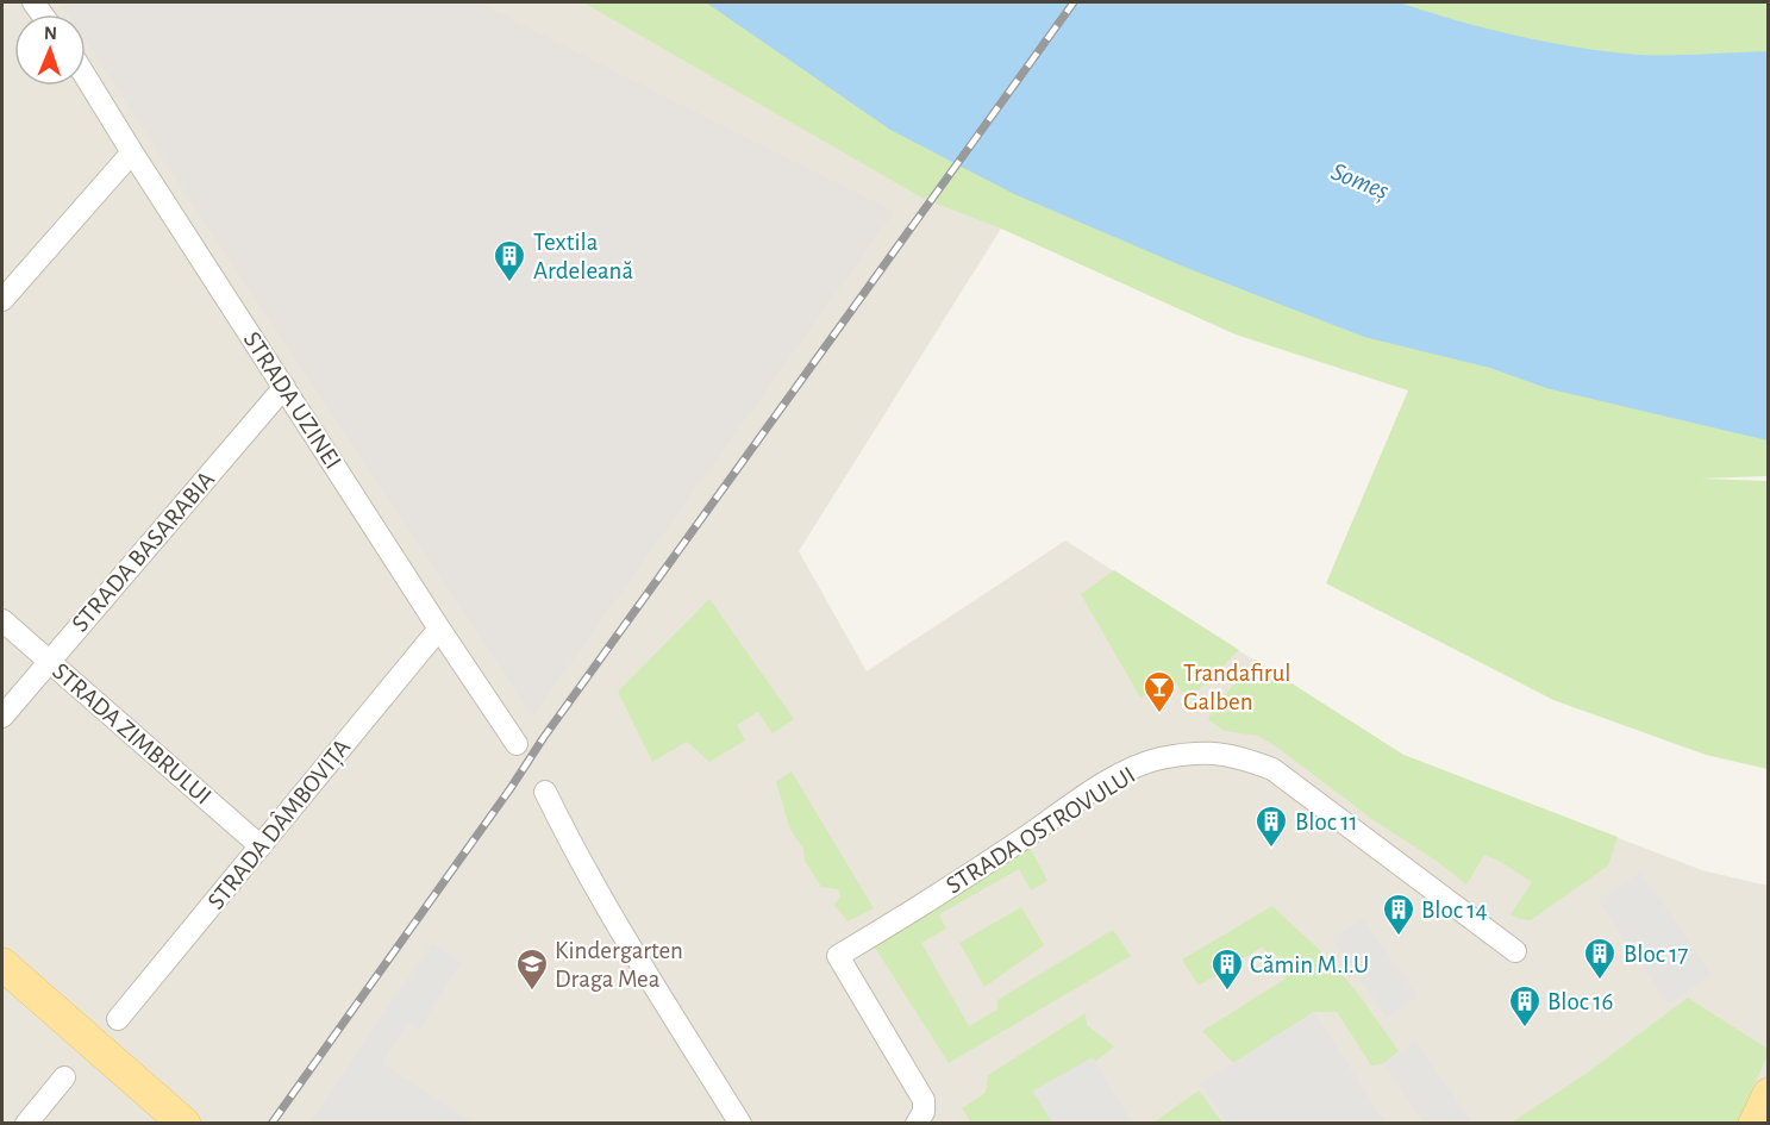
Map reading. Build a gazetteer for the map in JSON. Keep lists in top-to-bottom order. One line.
{"streets":{"street":["STRADA UZINEI","STRADA BASARABIA","STRADA ZIMBRULUI","STRADA DÂMBOVIȚA","STRADA OSTROVULUI"]},"crossings":[["STRADA UZINEI","STRADA BASARABIA"],["STRADA UZINEI","STRADA DÂMBOVIȚA"],["STRADA BASARABIA","STRADA ZIMBRULUI"],["STRADA ZIMBRULUI","STRADA DÂMBOVIȚA"]],"water":["Someș"],"places":{"building":["Textila Ardeleană","Bloc 11","Bloc 14","Bloc 17","Cămin M.I.U","Bloc 16"],"bar":["Trandafirul Galben"],"school or university":["Kindergarten Draga Mea"]},"north":"top"}
